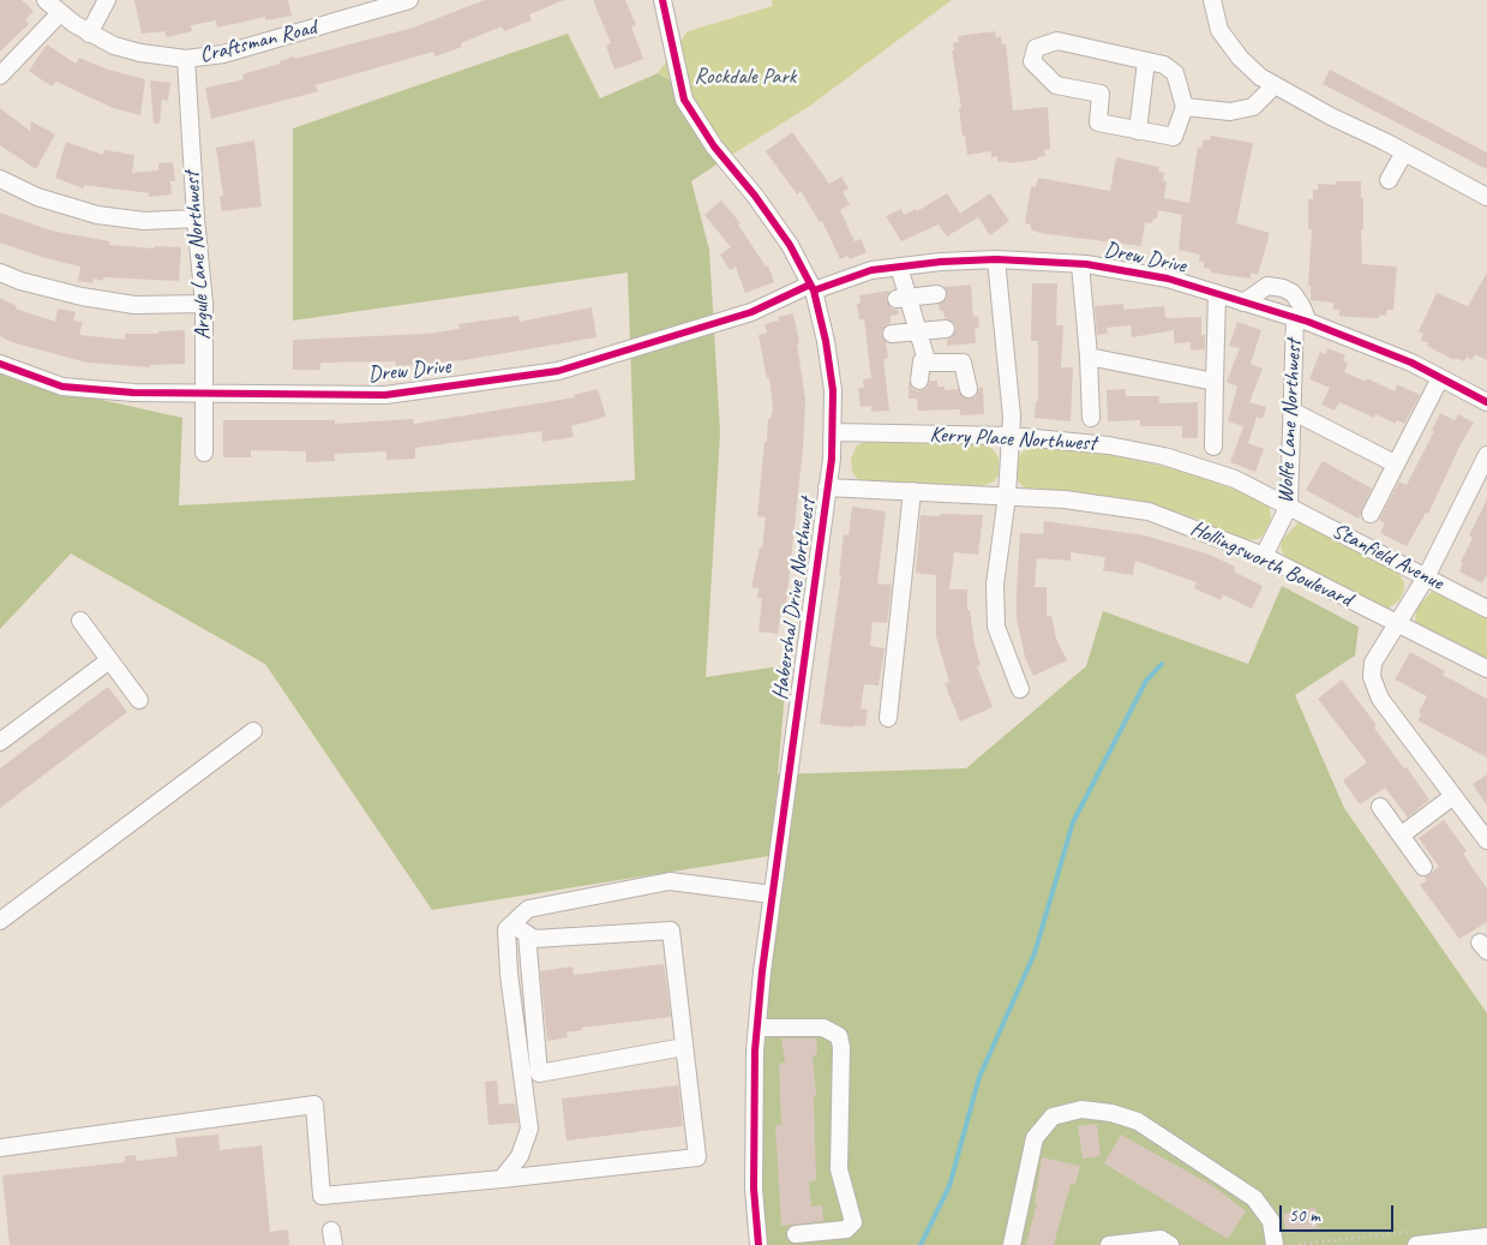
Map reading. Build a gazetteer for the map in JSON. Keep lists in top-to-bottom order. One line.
{"streets":{"street":["Craftsman Road","Argule Lane Northwest","Drew Drive","Wolfe Lane Northwest","Kerry Place Northwest","Stanfield Avenue","Hollingsworth Boulevard","Habershal Drive Northwest"]},"crossings":[["Craftsman Road","Argule Lane Northwest"],["Argule Lane Northwest","Drew Drive"],["Drew Drive","Wolfe Lane Northwest"],["Drew Drive","Habershal Drive Northwest"],["Wolfe Lane Northwest","Kerry Place Northwest"],["Wolfe Lane Northwest","Stanfield Avenue"],["Wolfe Lane Northwest","Hollingsworth Boulevard"],["Kerry Place Northwest","Stanfield Avenue"],["Kerry Place Northwest","Habershal Drive Northwest"],["Hollingsworth Boulevard","Habershal Drive Northwest"]],"parks":["Rockdale Park"],"scale_bar":"50 m"}
